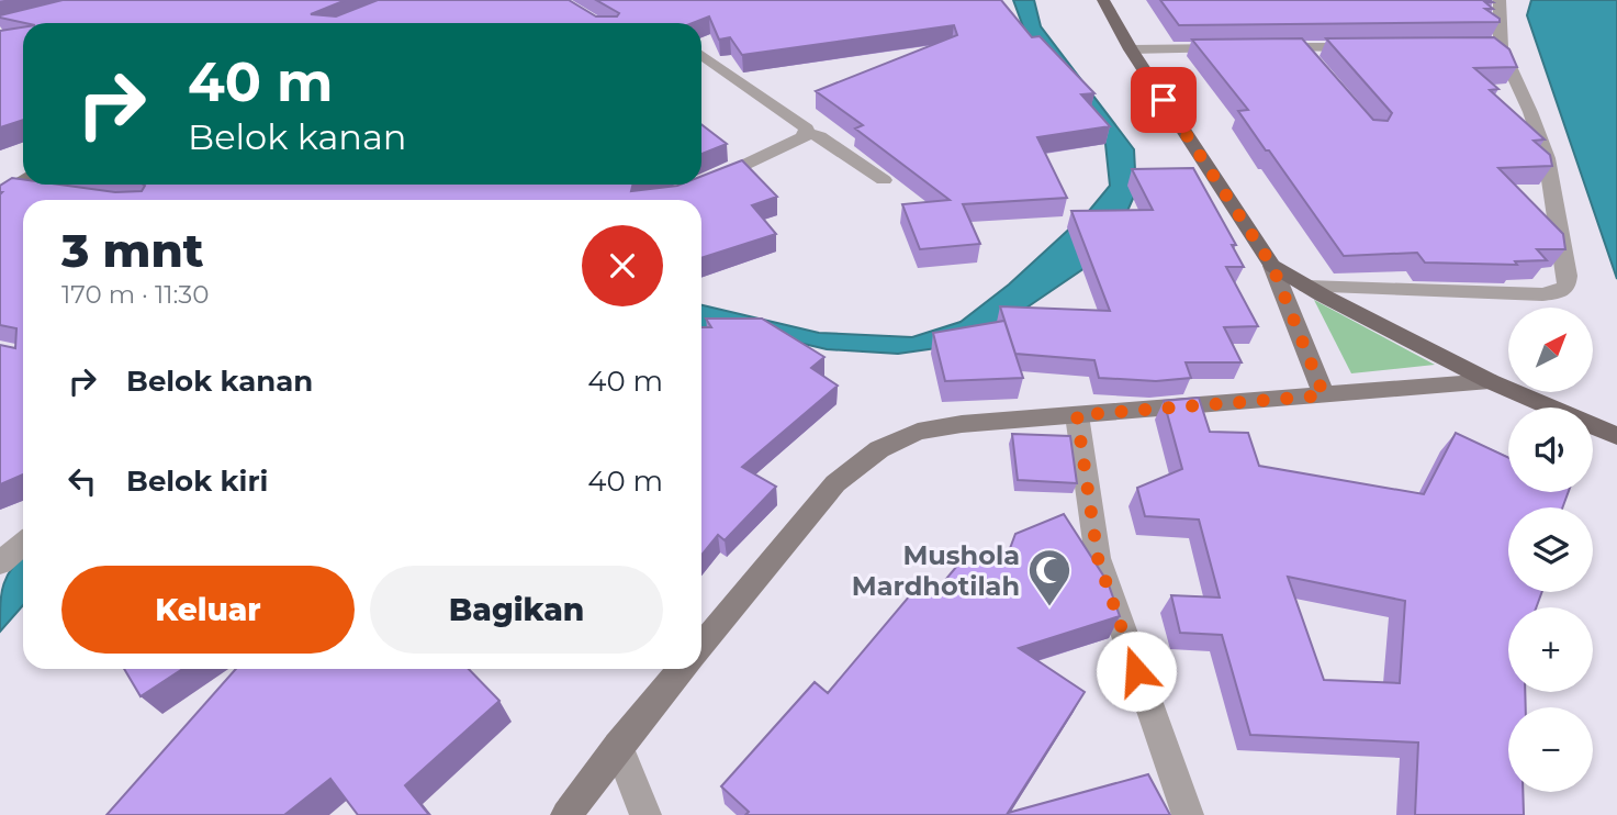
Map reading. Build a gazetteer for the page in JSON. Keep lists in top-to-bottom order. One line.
{"places":{"mosque":["Mushola Mardhotilah"]},"north":"top right","page":{"turn":["40 m","Belok kanan"],"heading":["3 mnt","170 m · 11:30"],"map_buttons":["+","−"],"list":[{"name":"Belok kanan","value":"40 m"},{"name":"Belok kiri","value":"40 m"}],"buttons":["Keluar","Bagikan"]}}
